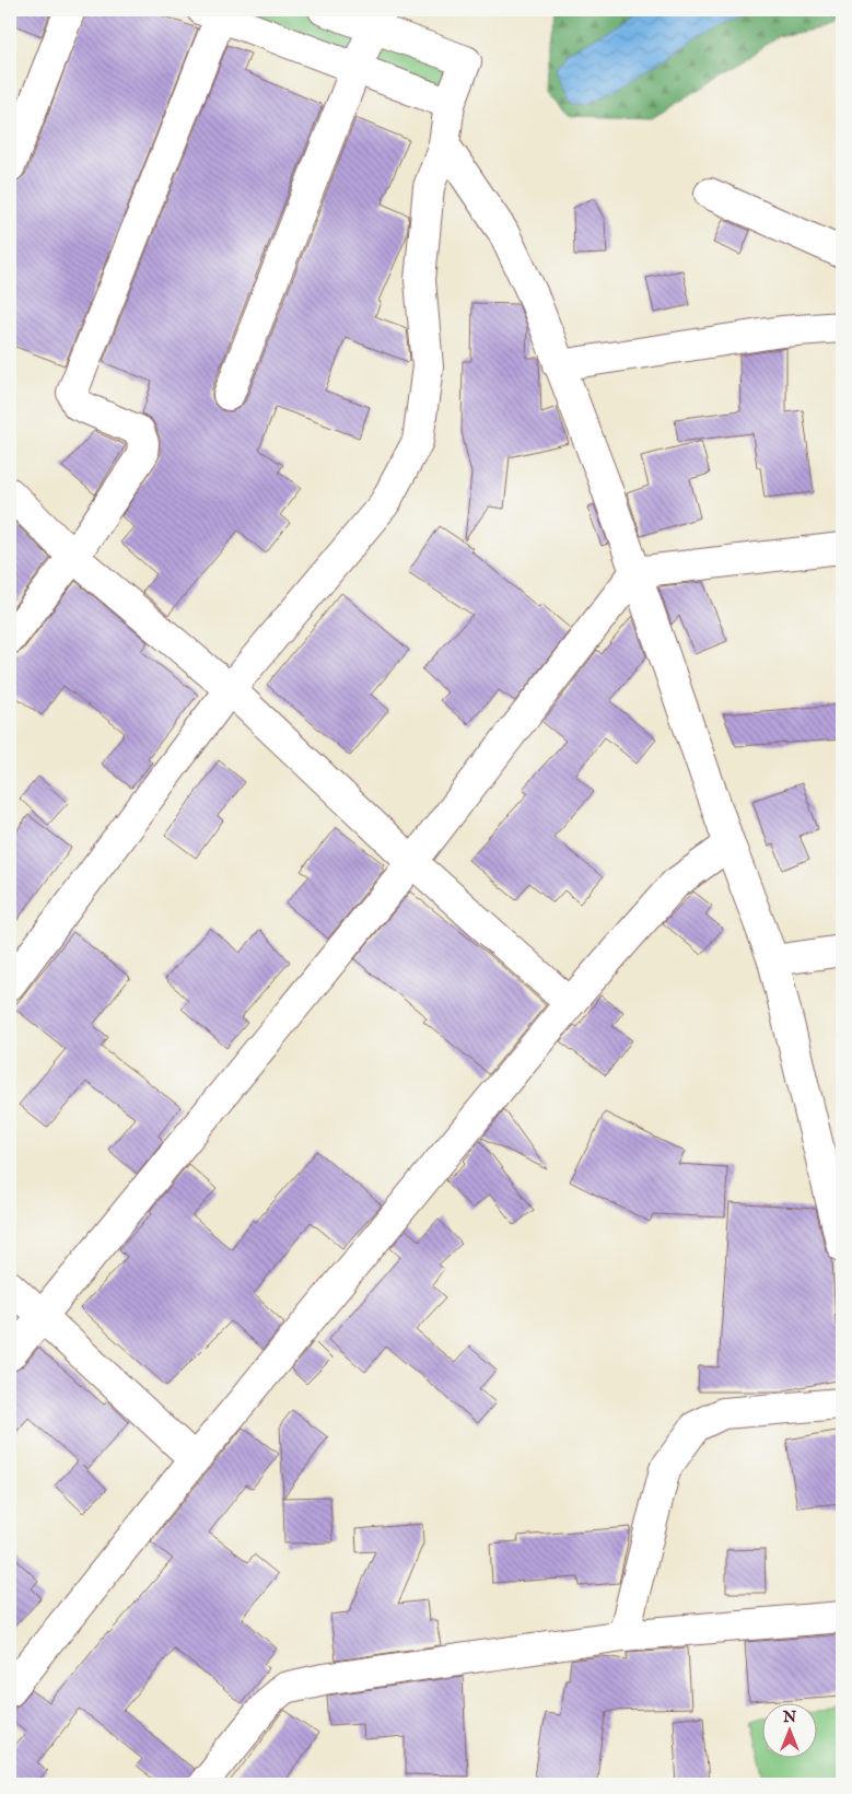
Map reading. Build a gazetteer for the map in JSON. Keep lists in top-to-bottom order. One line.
{"north":"top"}
